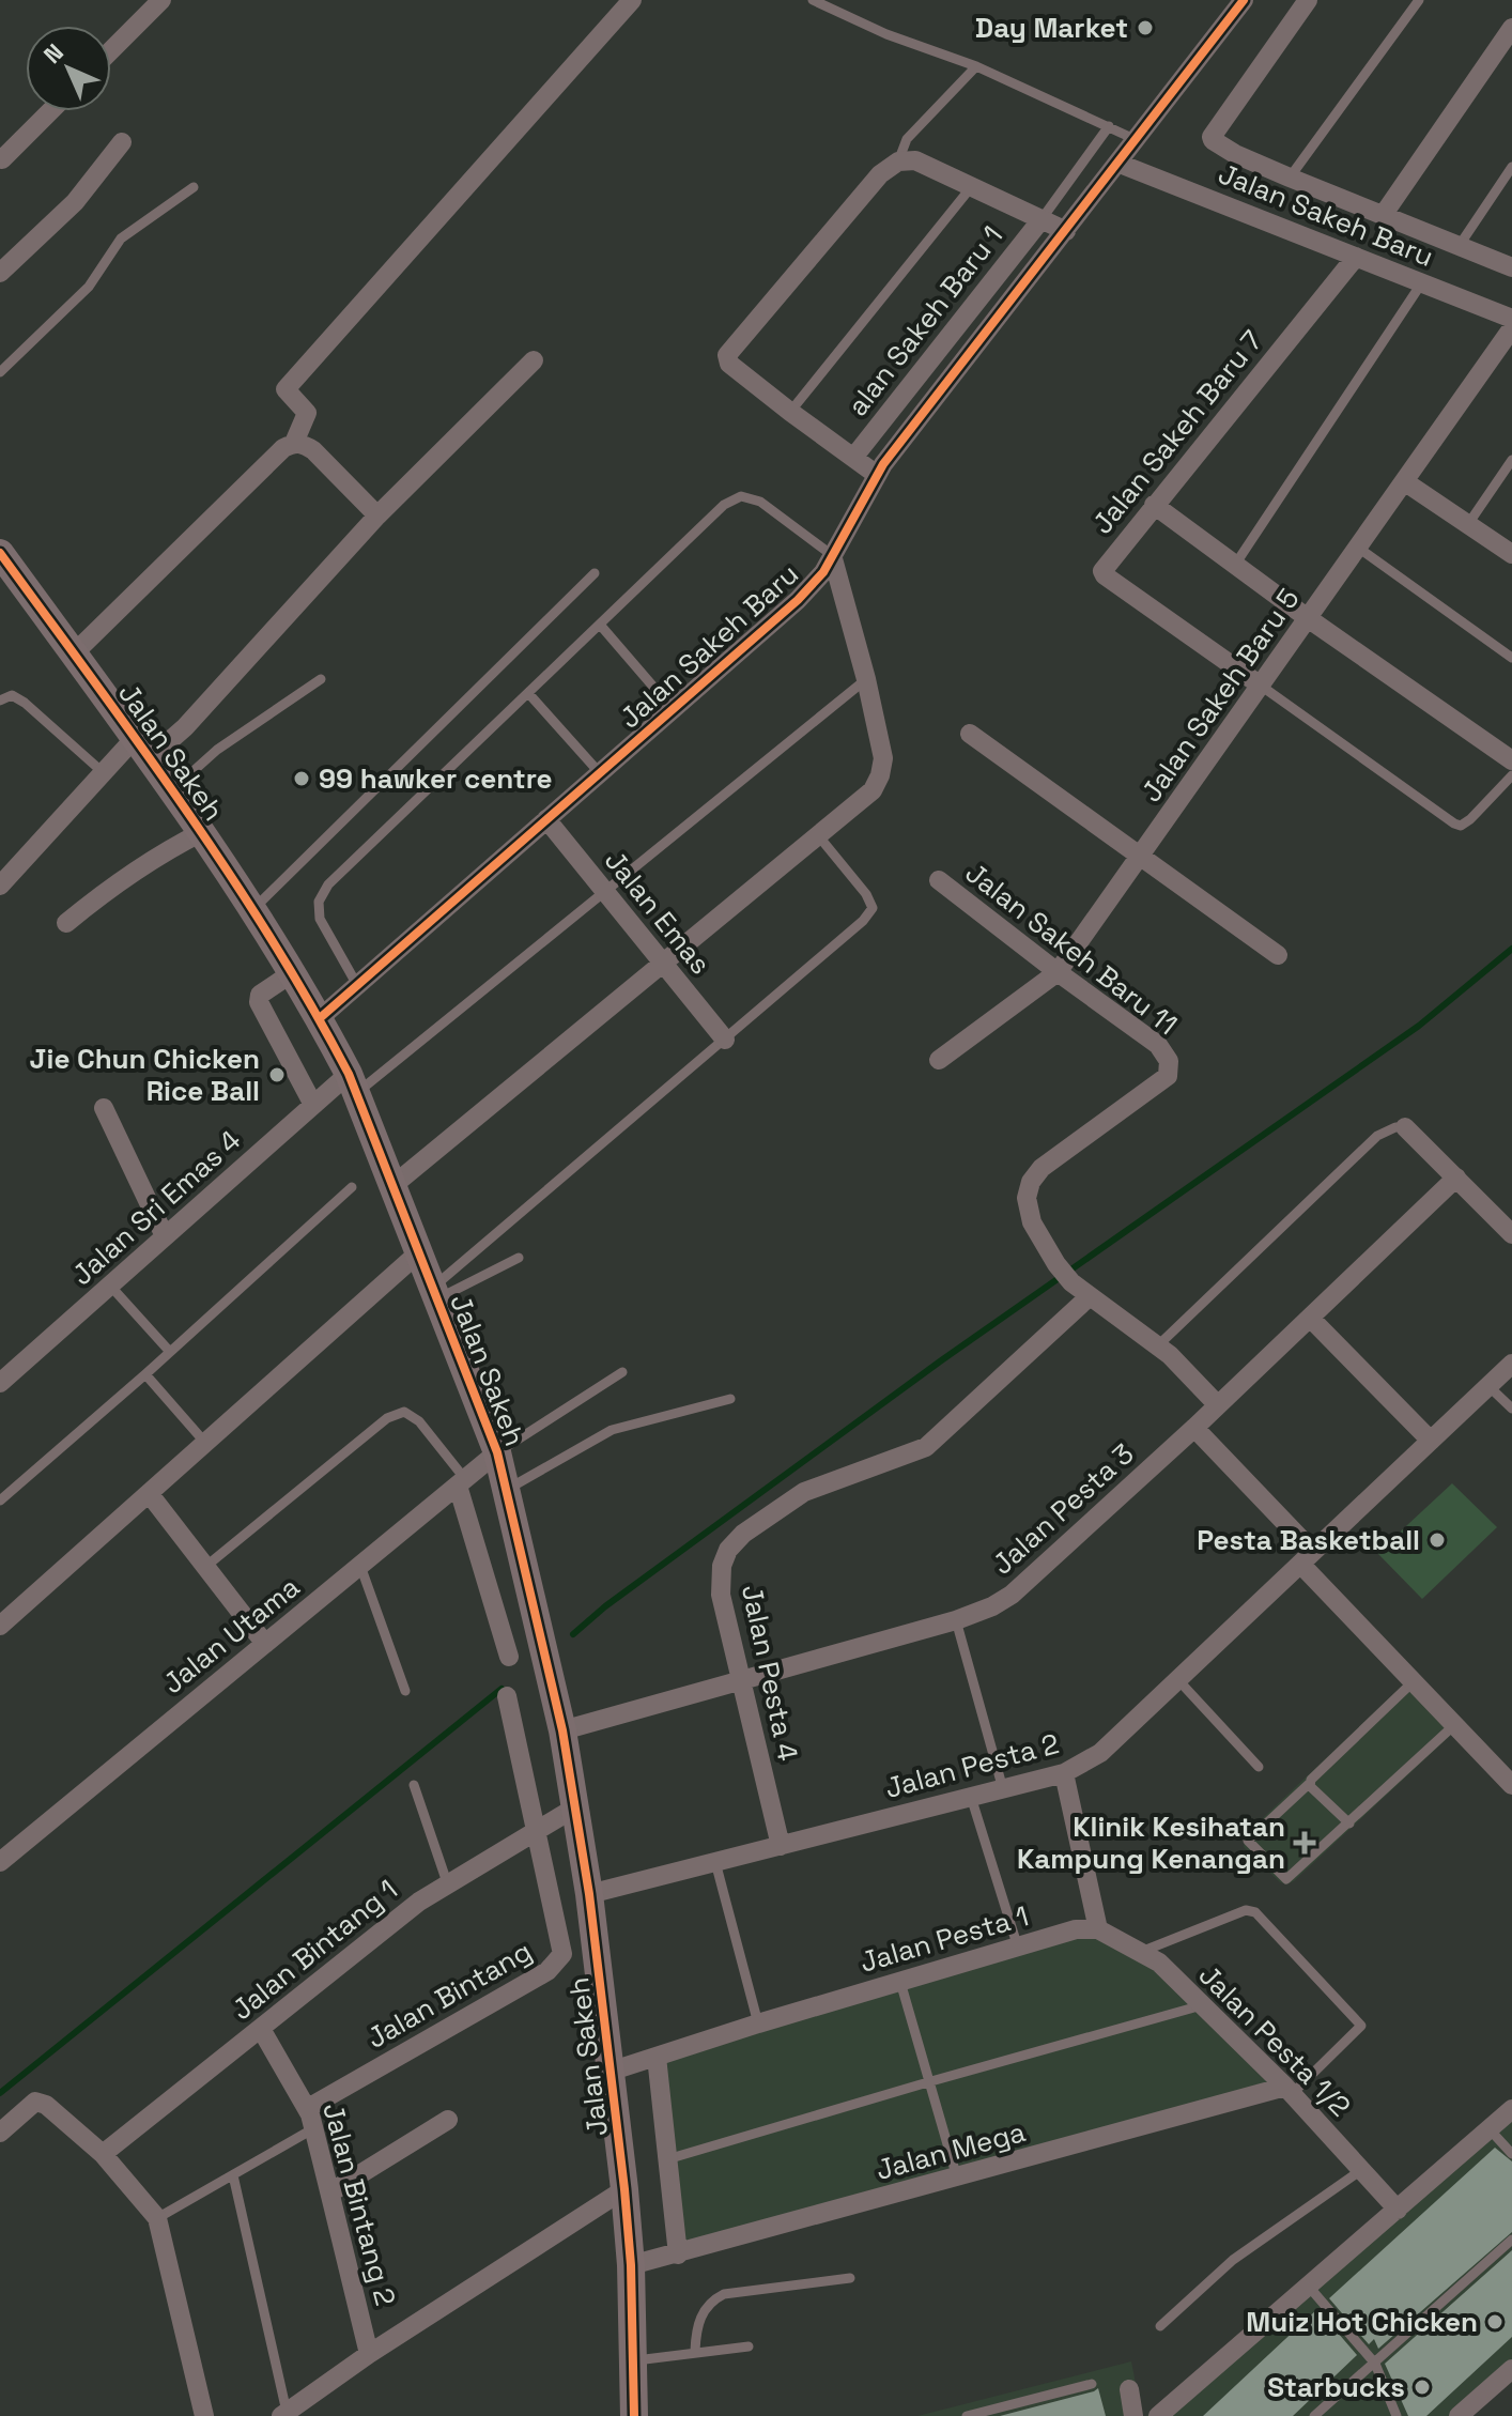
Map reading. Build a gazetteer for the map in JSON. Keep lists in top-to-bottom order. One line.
{"streets":{"street":["Jalan Sakeh Baru","alan Sakeh Baru 1","Jalan Sakeh Baru 7","Jalan Sakeh Baru 5","Jalan Sakeh","Jalan Emas","Jalan Sakeh Baru 11","Jalan Sri Emas 4","Jalan Pesta 3","Jalan Utama","Jalan Pesta 4","Jalan Pesta 2","Jalan Pesta 1","Jalan Bintang 1","Jalan Bintang","Jalan Pesta 1/2","Jalan Mega","Jalan Bintang 2"]},"crossings":[["Jalan Sakeh Baru","Jalan Sakeh Baru 7"],["Jalan Sakeh Baru","Jalan Sakeh"],["Jalan Sakeh Baru","Jalan Emas"],["Jalan Sakeh Baru 7","Jalan Sakeh Baru 5"],["Jalan Sakeh Baru 5","Jalan Sakeh Baru 11"],["Jalan Sakeh","Jalan Sri Emas 4"],["Jalan Sakeh","Jalan Pesta 3"],["Jalan Sakeh","Jalan Utama"],["Jalan Sakeh","Jalan Pesta 2"],["Jalan Sakeh","Jalan Pesta 1"],["Jalan Sakeh","Jalan Bintang 1"],["Jalan Sakeh","Jalan Mega"],["Jalan Sakeh Baru 11","Jalan Pesta 4"],["Jalan Pesta 3","Jalan Pesta 4"],["Jalan Pesta 4","Jalan Pesta 2"],["Jalan Pesta 1","Jalan Pesta 1/2"],["Jalan Bintang 1","Jalan Bintang"],["Jalan Bintang 1","Jalan Bintang 2"],["Jalan Bintang","Jalan Bintang 2"],["Jalan Pesta 1/2","Jalan Mega"]],"places":{"other":["Day Market","99 hawker centre","Jie Chun Chicken Rice Ball","Pesta Basketball","Muiz Hot Chicken","Starbucks"],"health":["Klinik Kesihatan Kampung Kenangan"]},"north":"top left"}
